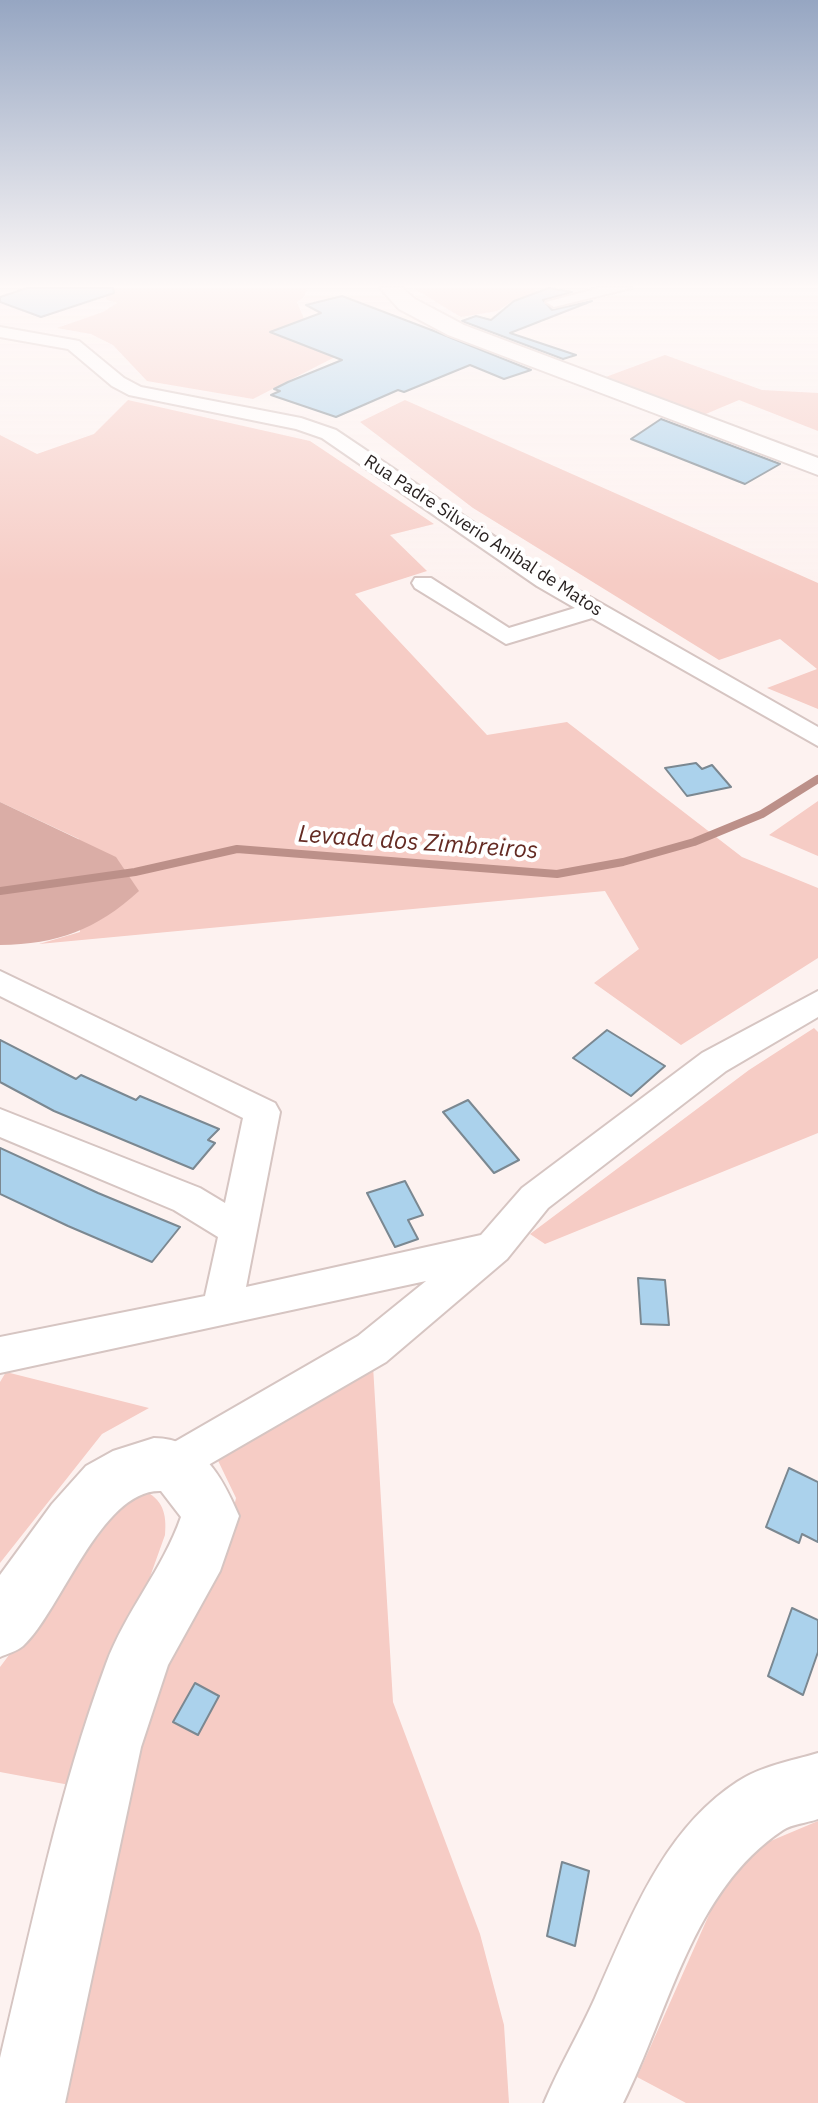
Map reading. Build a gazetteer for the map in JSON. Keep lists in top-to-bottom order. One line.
{"streets":{"street":["Rua Padre Silverio Anibal de Matos"]},"water":["Levada dos Zimbreiros"]}
